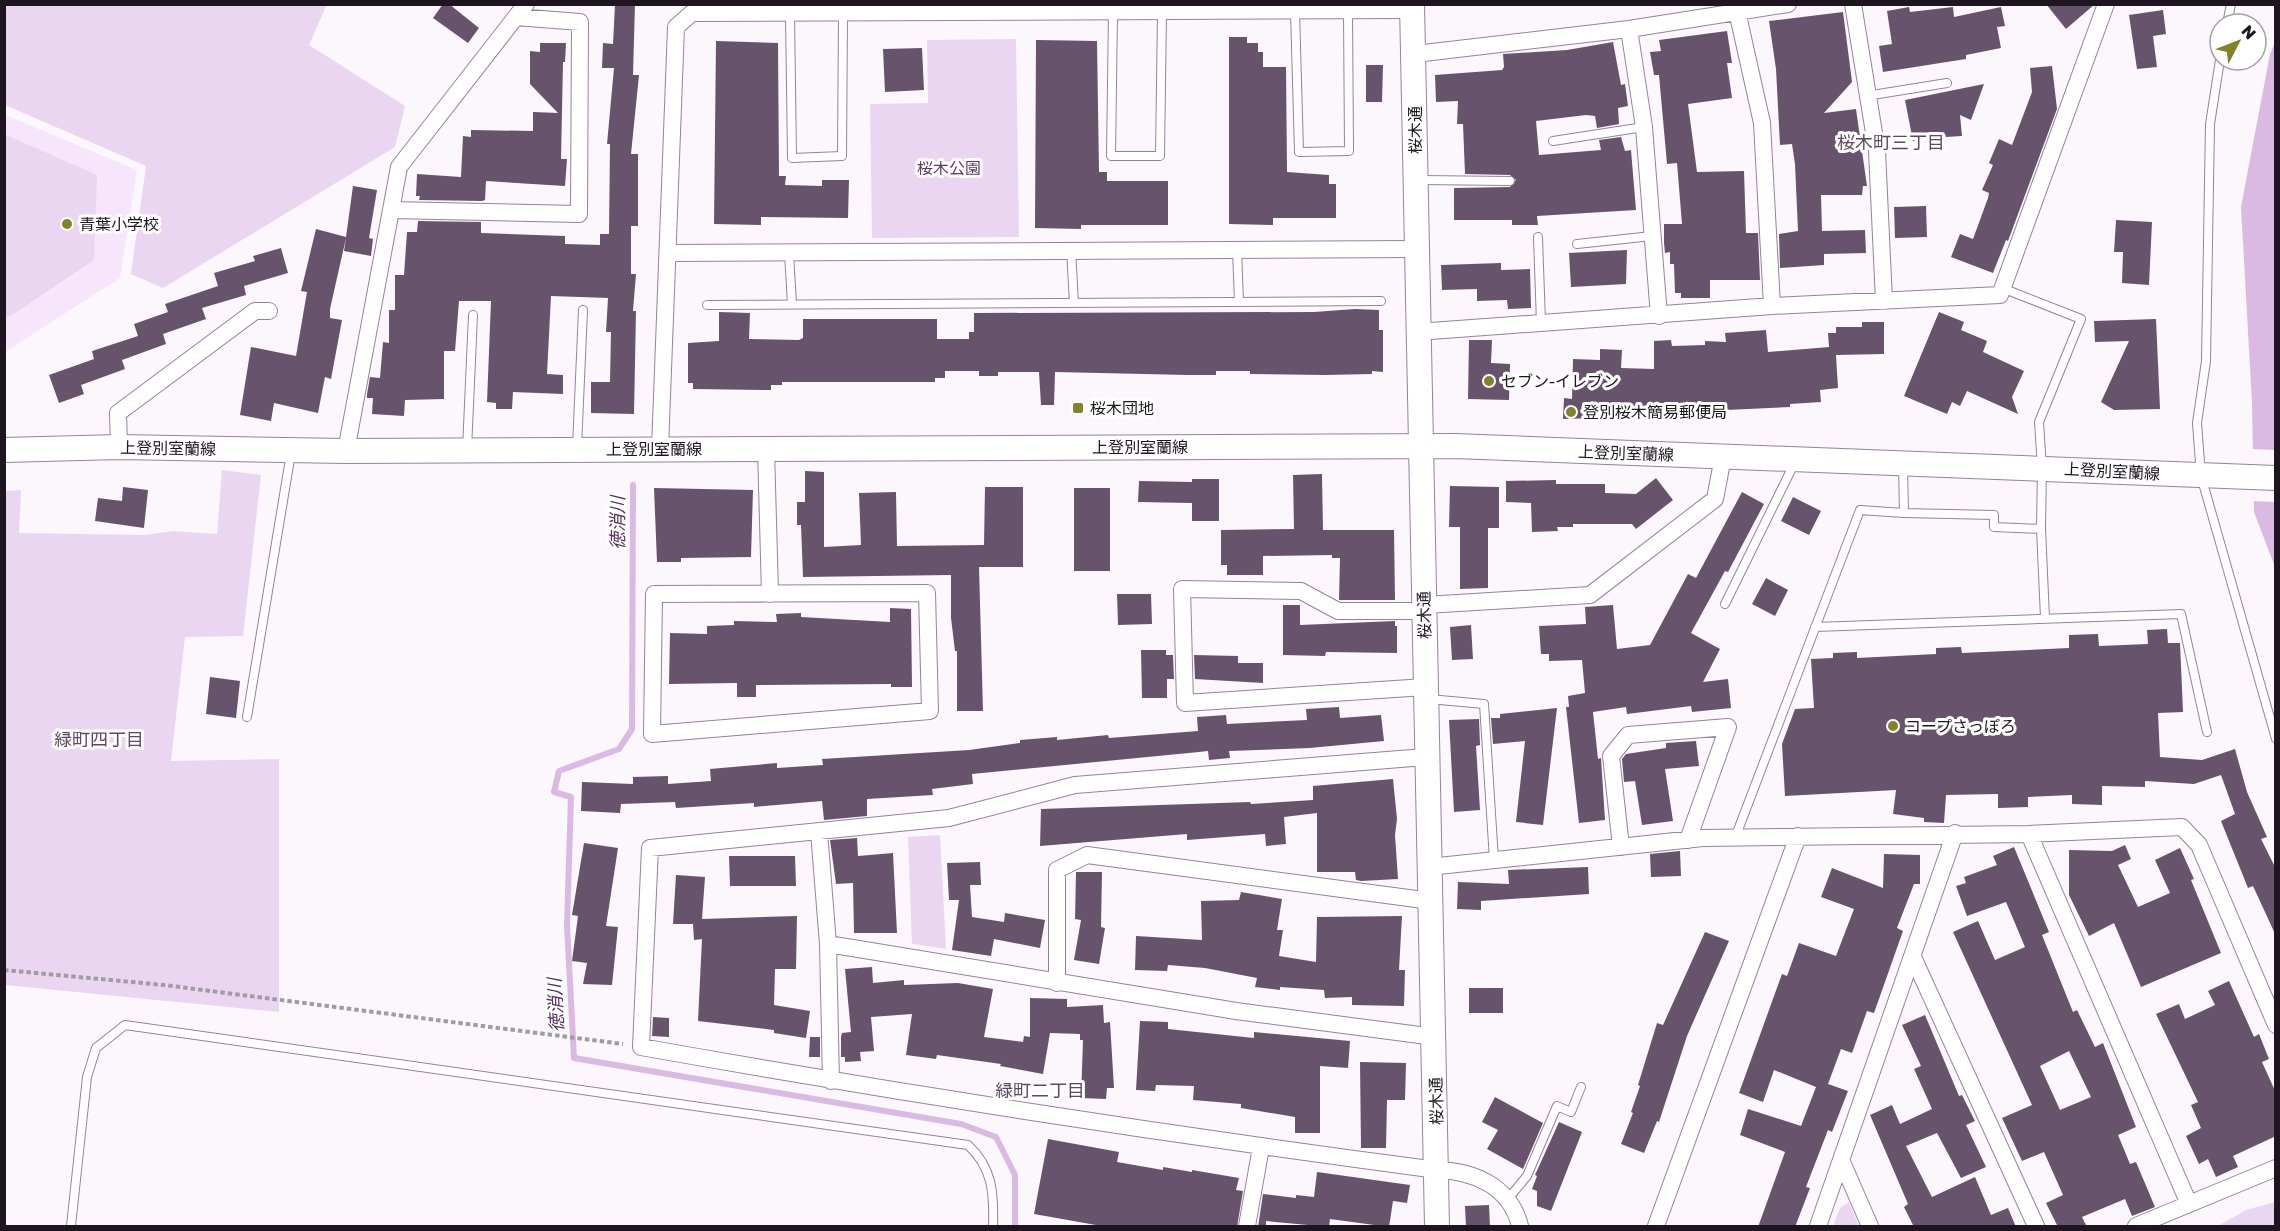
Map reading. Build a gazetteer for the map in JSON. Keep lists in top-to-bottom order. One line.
{"streets":{"main road":["桜木通","上登別室蘭線"]},"crossings":[["桜木通","上登別室蘭線"]],"districts":["桜木町三丁目","緑町四丁目","緑町二丁目"],"water":["徳消川"],"parks":["桜木公園"],"places":{"other":["青葉小学校","セブン-イレブン","登別桜木簡易郵便局","コープさっぽろ"],"transit":["桜木団地"]},"north":"top right"}
